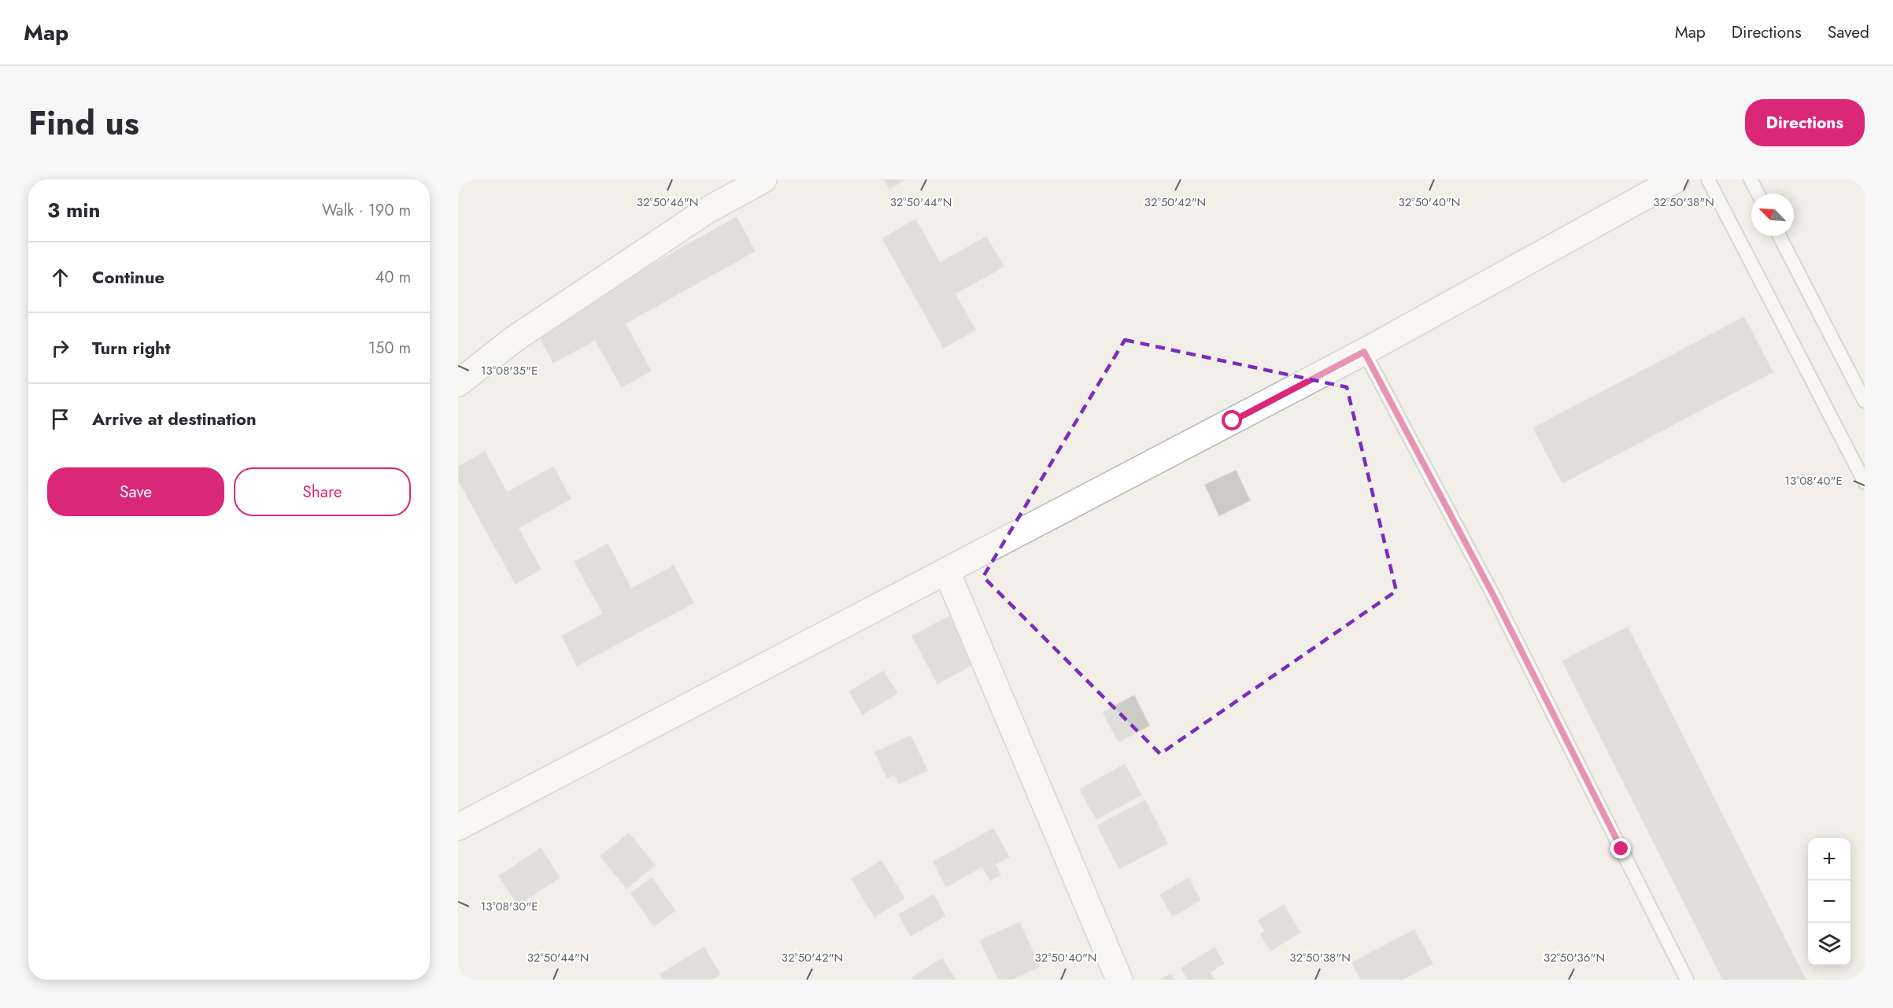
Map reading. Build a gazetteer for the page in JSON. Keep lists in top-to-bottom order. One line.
{"north":"top left","page":{"header":"Map","nav":["Map","Directions","Saved"],"title":"Find us","buttons":["Directions",["Save","Share"]],"heading":["3 min","Walk · 190 m"],"list":[["Continue","40 m"],["Turn right","150 m"],"Arrive at destination"],"map_buttons":["+","−"]},"coordinates":["32°50'46\"N","32°50'44\"N","32°50'42\"N","32°50'40\"N","32°50'38\"N","13°08'35\"E","13°08'40\"E","13°08'30\"E","32°50'36\"N"]}
